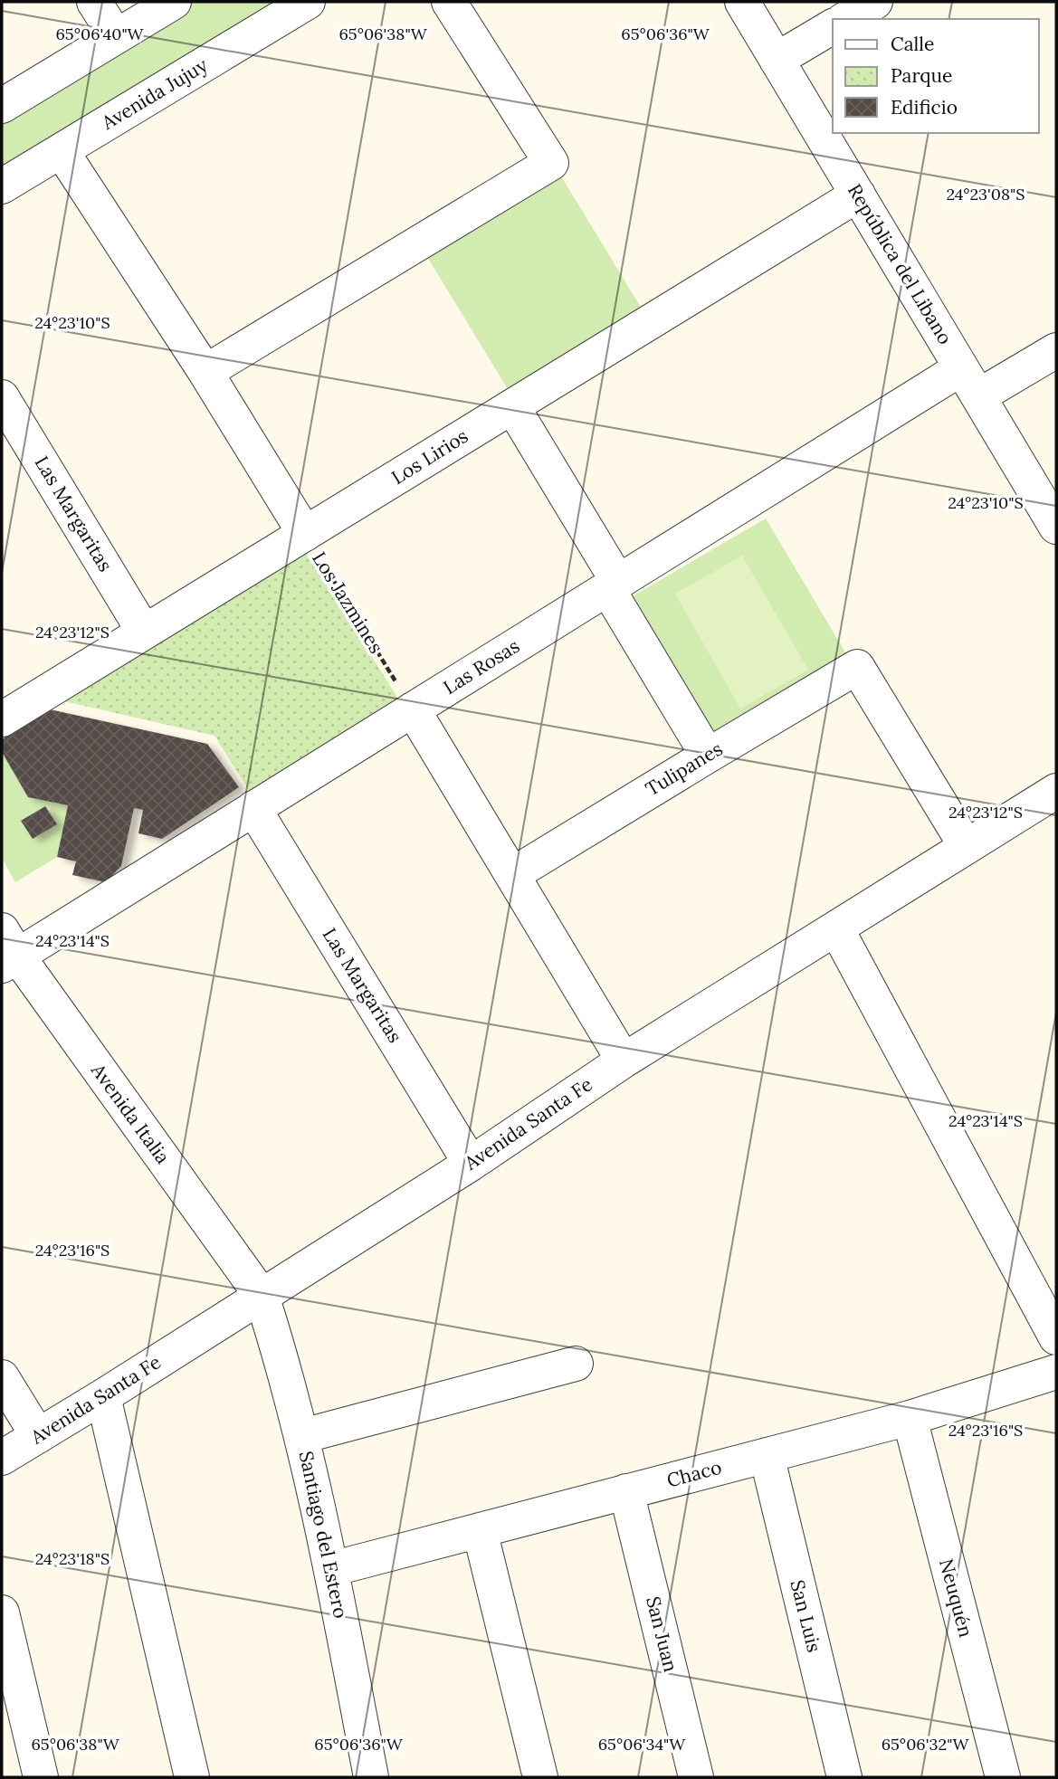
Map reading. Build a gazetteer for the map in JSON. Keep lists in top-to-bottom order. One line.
{"streets":{"street":["Avenida Jujuy","República del Libano","Los Lirios","Las Margaritas","Los Jazmines","Las Rosas","Tulipanes","Avenida Italia","Avenida Santa Fe","Chaco","Santiago del Estero","Neuquén","San Luis","San Juan"]},"crossings":[["Avenida Jujuy","Los Jazmines"],["República del Libano","Los Lirios"],["República del Libano","Las Rosas"],["Los Lirios","Las Margaritas"],["Los Lirios","Los Jazmines"],["Las Margaritas","Las Rosas"],["Las Margaritas","Avenida Santa Fe"],["Los Jazmines","Las Rosas"],["Las Rosas","Avenida Italia"],["Tulipanes","Avenida Santa Fe"],["Avenida Italia","Avenida Santa Fe"],["Avenida Italia","Santiago del Estero"],["Avenida Santa Fe","Santiago del Estero"],["Chaco","Santiago del Estero"],["Chaco","Neuquén"],["Chaco","San Luis"],["Chaco","San Juan"]],"legend":["Calle","Parque","Edificio"],"coordinates":["65°06'38\"W","65°06'36\"W","65°06'40\"W","24°23'08\"S","24°23'10\"S","24°23'12\"S","24°23'14\"S","24°23'16\"S","24°23'18\"S","65°06'34\"W","65°06'32\"W"]}
